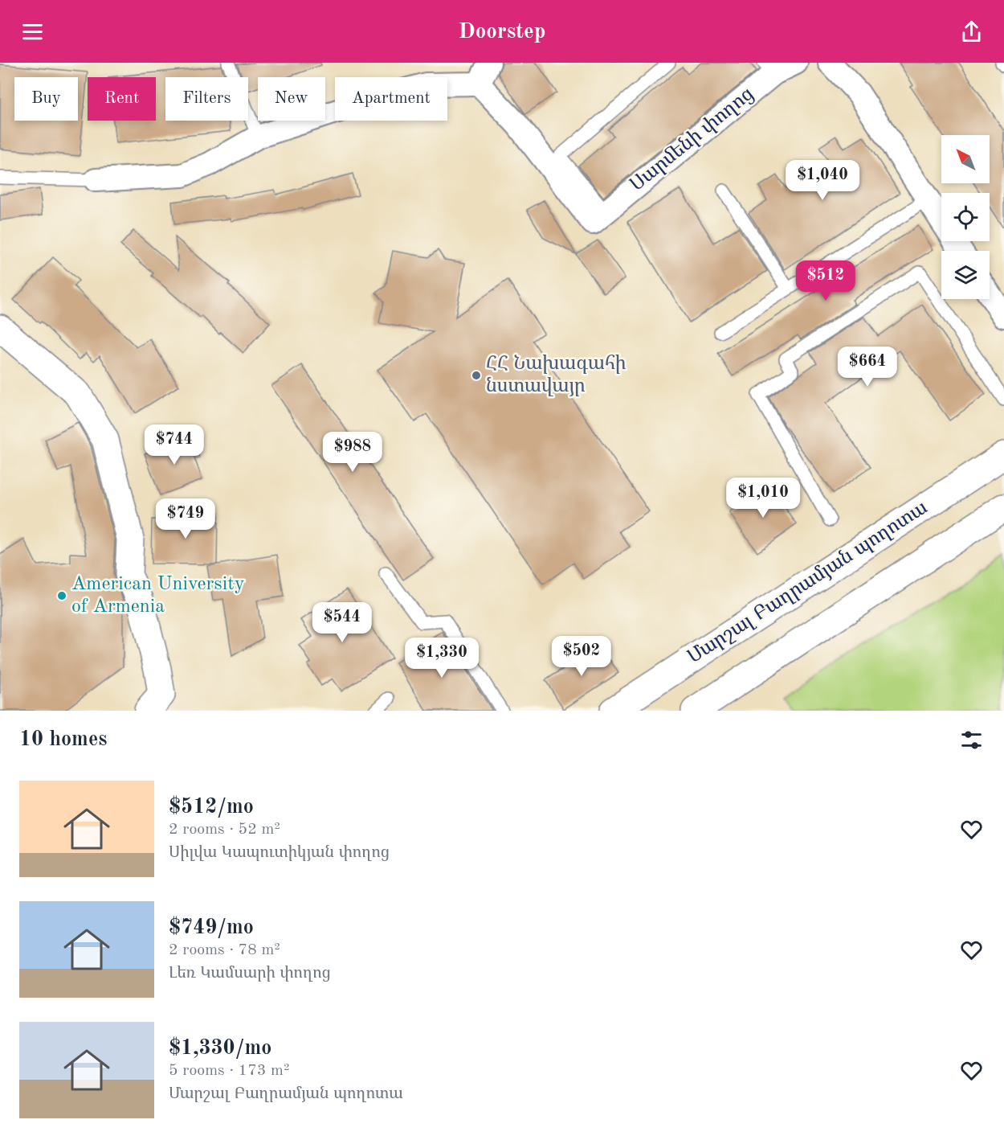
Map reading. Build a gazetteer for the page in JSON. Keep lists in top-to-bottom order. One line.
{"streets":{"main road":["Մարշալ Բաղրամյան պողոտա"],"street":["Սարմենի փողոց"]},"places":["ՀՀ Նախագահի նստավայր","American University of Armenia"],"north":"top left","page":{"header":"Doorstep","chip":["Buy","Rent","Filters","New","Apartment"],"price":["$1,040","$512","$664","$744","$988","$1,010","$749","$544","$502","$1,330"],"heading":"10 homes","list":[{"name":"$512/mo","note":"2 rooms · 52 m² · Սիլվա Կապուտիկյան փողոց"},{"name":"$749/mo","note":"2 rooms · 78 m² · Լեռ Կամսարի փողոց"},{"name":"$1,330/mo","note":"5 rooms · 173 m² · Մարշալ Բաղրամյան պողոտա"}]}}
